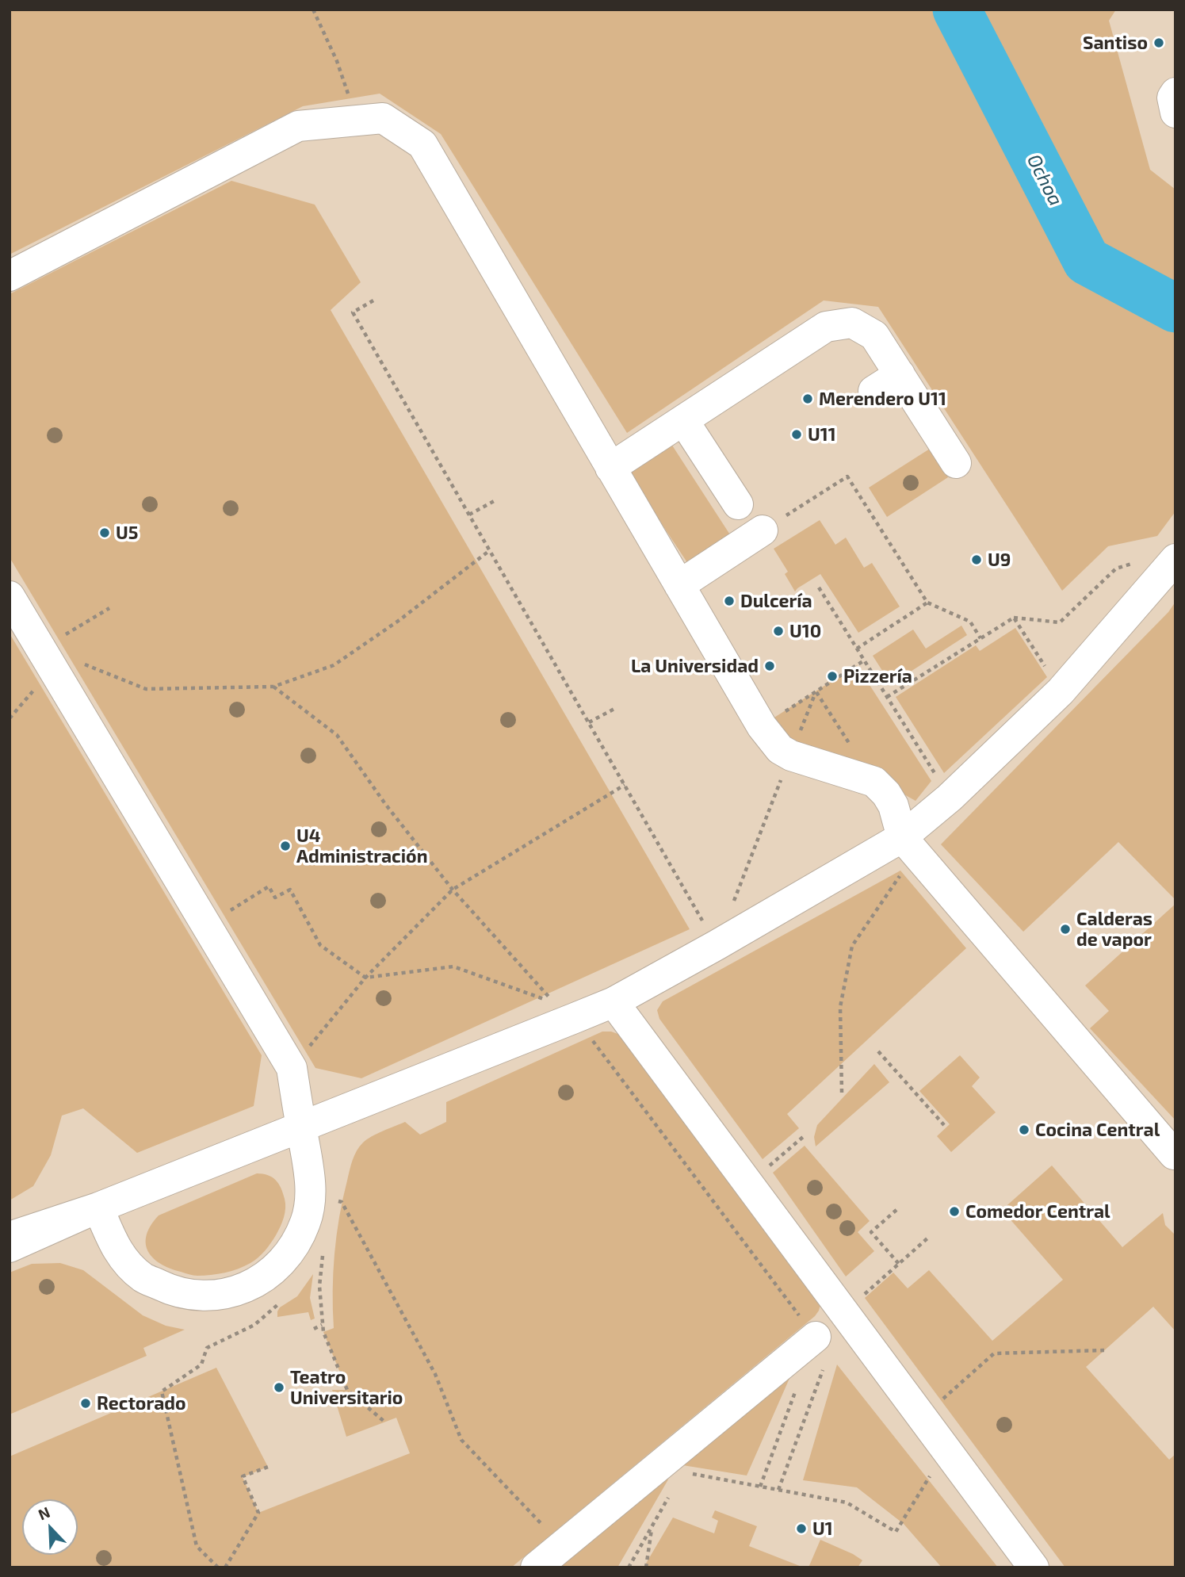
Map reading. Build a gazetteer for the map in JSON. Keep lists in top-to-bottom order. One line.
{"water":["Ochoa"],"places":["Santiso","Merendero U11","U11","U5","U9","Dulcería","U10","La Universidad","Pizzería","U4 Administración","Calderas de vapor","Cocina Central","Comedor Central","Teatro Universitario","Rectorado","U1"],"north":"top left"}
